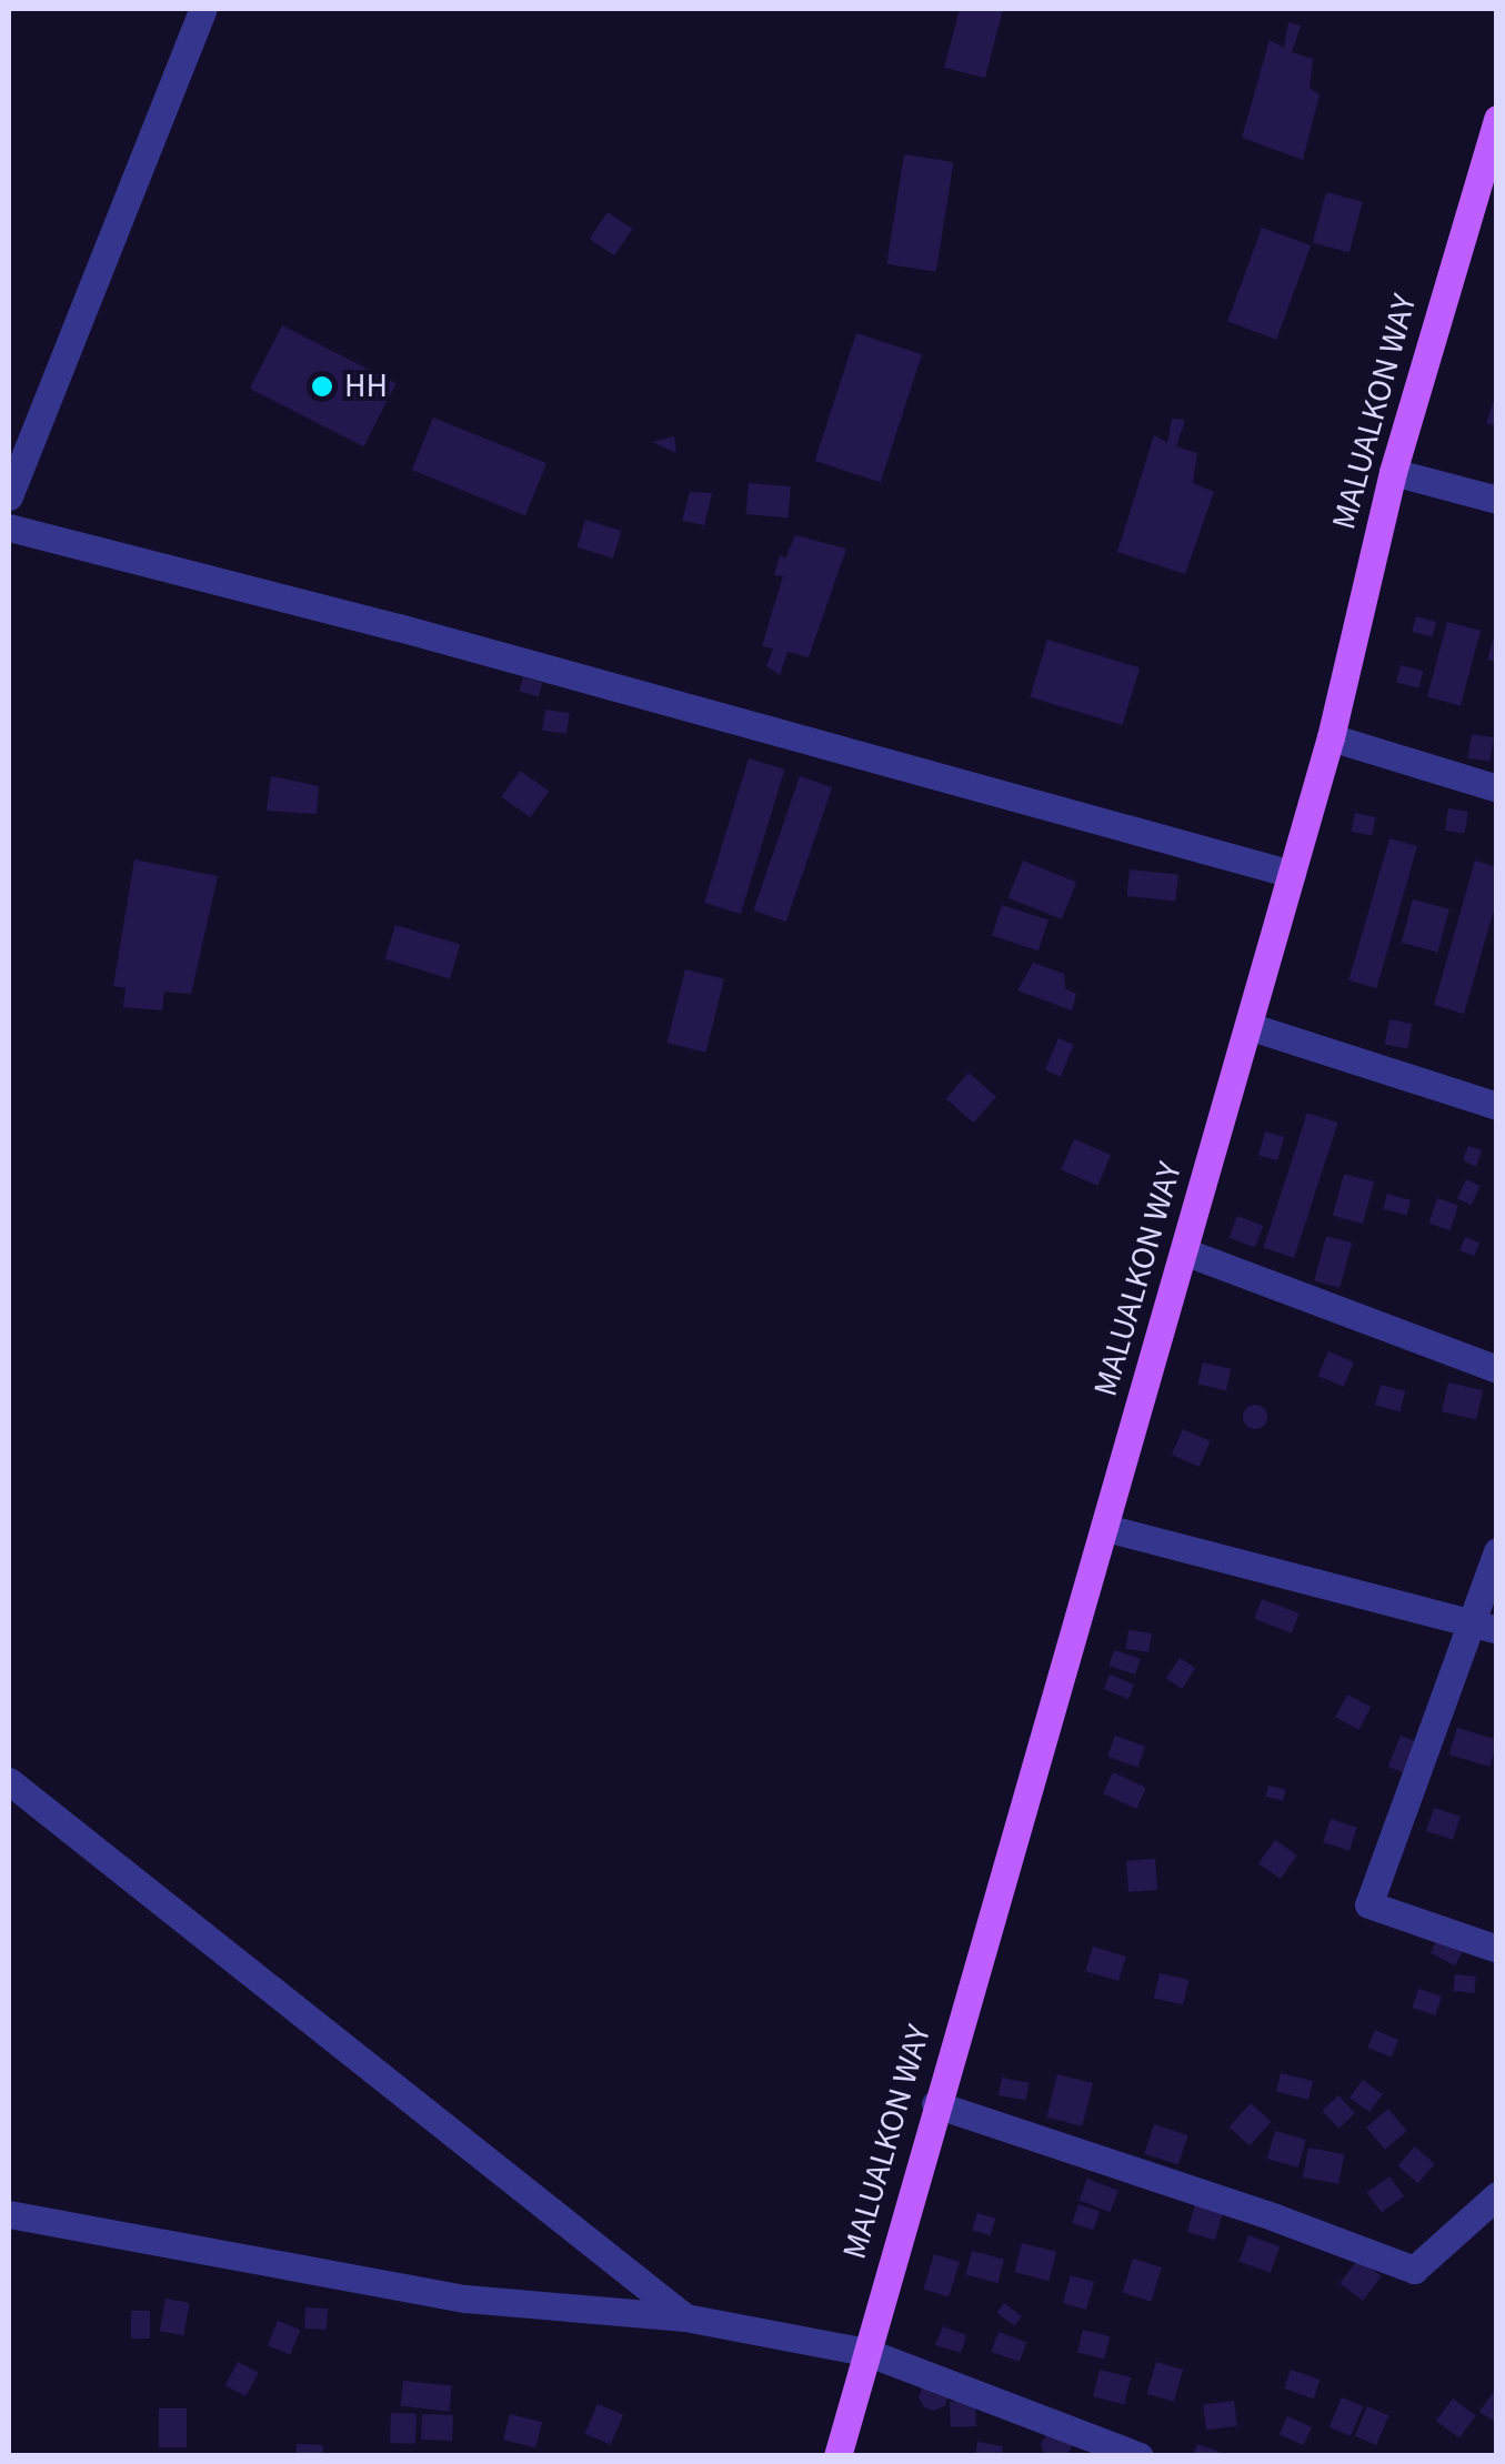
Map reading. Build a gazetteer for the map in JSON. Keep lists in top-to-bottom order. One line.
{"streets":{"main road":["MALUALKON WAY"]},"places":["HH"]}
